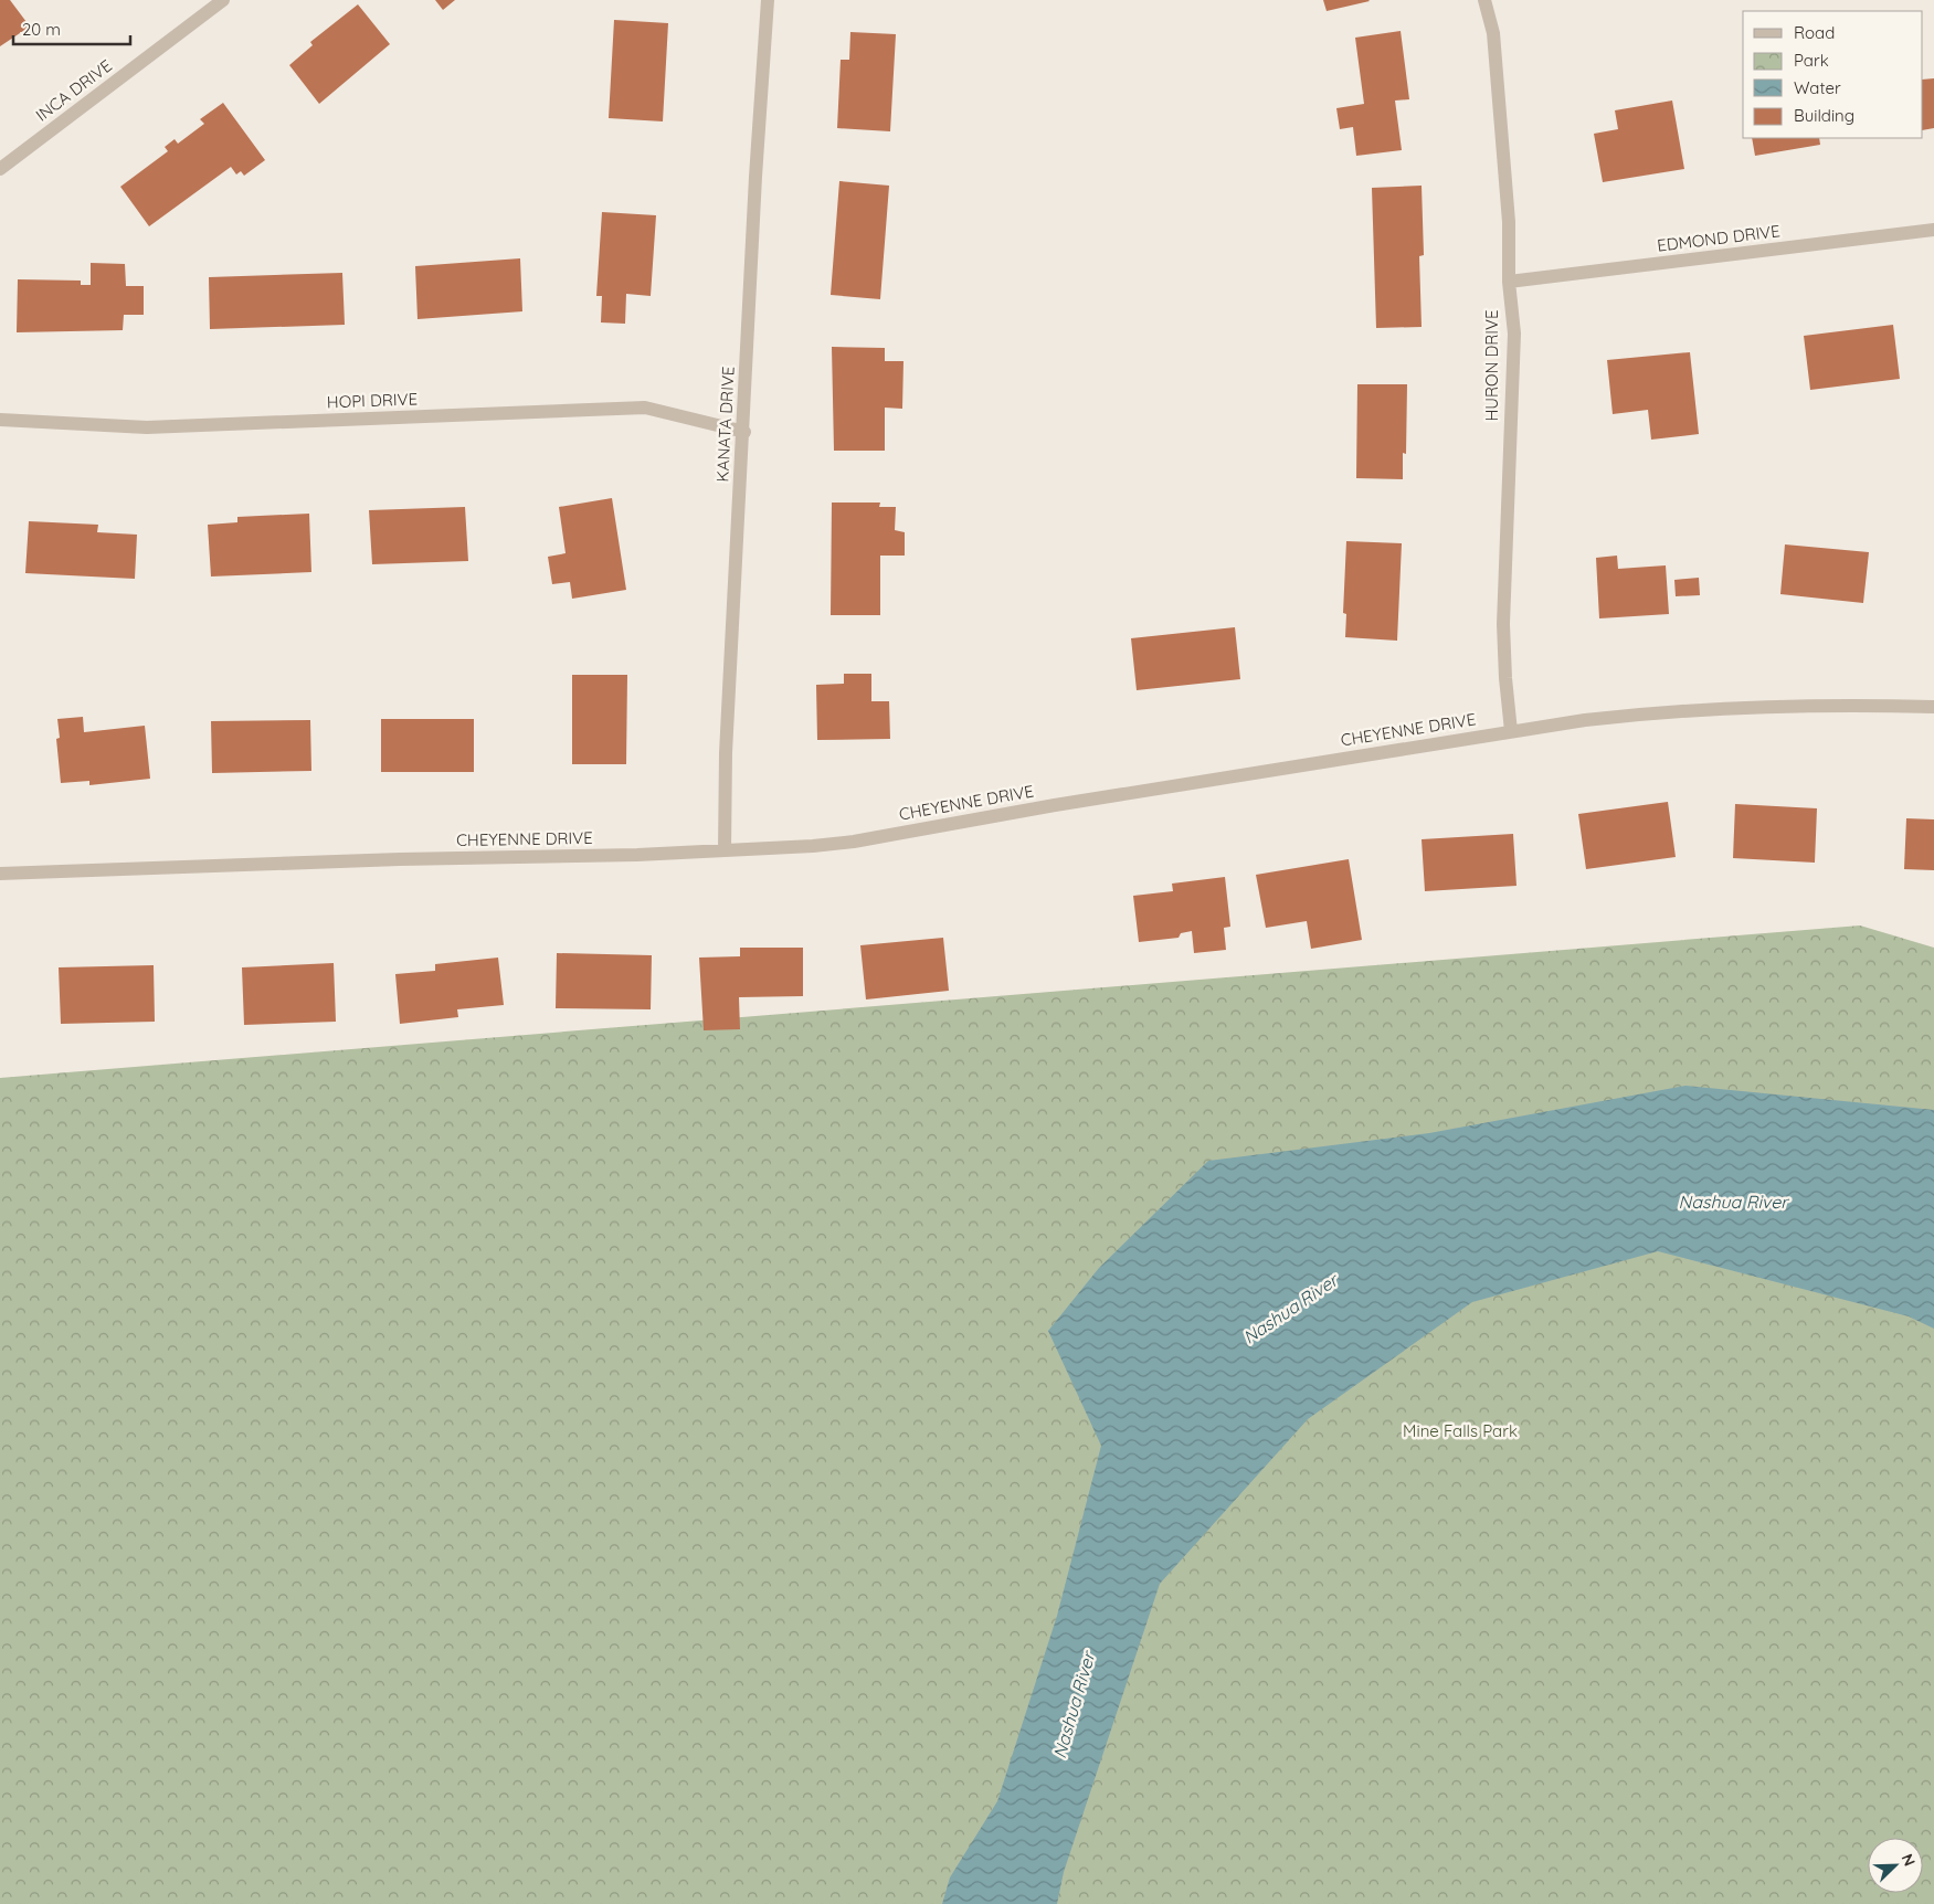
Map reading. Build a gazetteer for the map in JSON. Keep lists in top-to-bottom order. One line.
{"streets":{"street":["INCA DRIVE","EDMOND DRIVE","HURON DRIVE","HOPI DRIVE","KANATA DRIVE","CHEYENNE DRIVE"]},"crossings":[["EDMOND DRIVE","HURON DRIVE"],["HURON DRIVE","CHEYENNE DRIVE"],["HOPI DRIVE","KANATA DRIVE"],["KANATA DRIVE","CHEYENNE DRIVE"]],"water":["Nashua River"],"parks":["Mine Falls Park"],"legend":["Road","Park","Water","Building"],"scale_bar":"20 m","north":"top right"}
